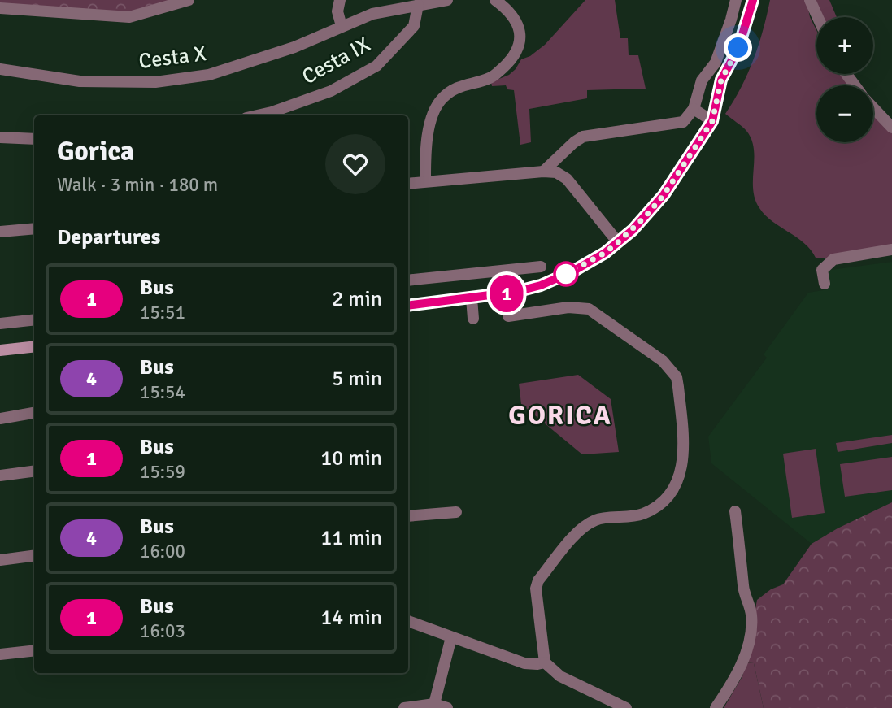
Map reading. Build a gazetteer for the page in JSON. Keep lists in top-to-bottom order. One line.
{"streets":{"street":["Cesta X","Cesta IX"]},"crossings":[["Cesta X","Cesta IX"]],"districts":["GORICA"],"lines":["bus line 1"],"page":{"on_map":"1","map_buttons":["+","−"],"heading":[["Gorica","Walk · 3 min · 180 m"],"Departures"],"list":[{"mark":"1","name":"Bus","note":"15:51","value":"2 min"},{"mark":"4","name":"Bus","note":"15:54","value":"5 min"},{"mark":"1","name":"Bus","note":"15:59","value":"10 min"},{"mark":"4","name":"Bus","note":"16:00","value":"11 min"},{"mark":"1","name":"Bus","note":"16:03","value":"14 min"}]}}
